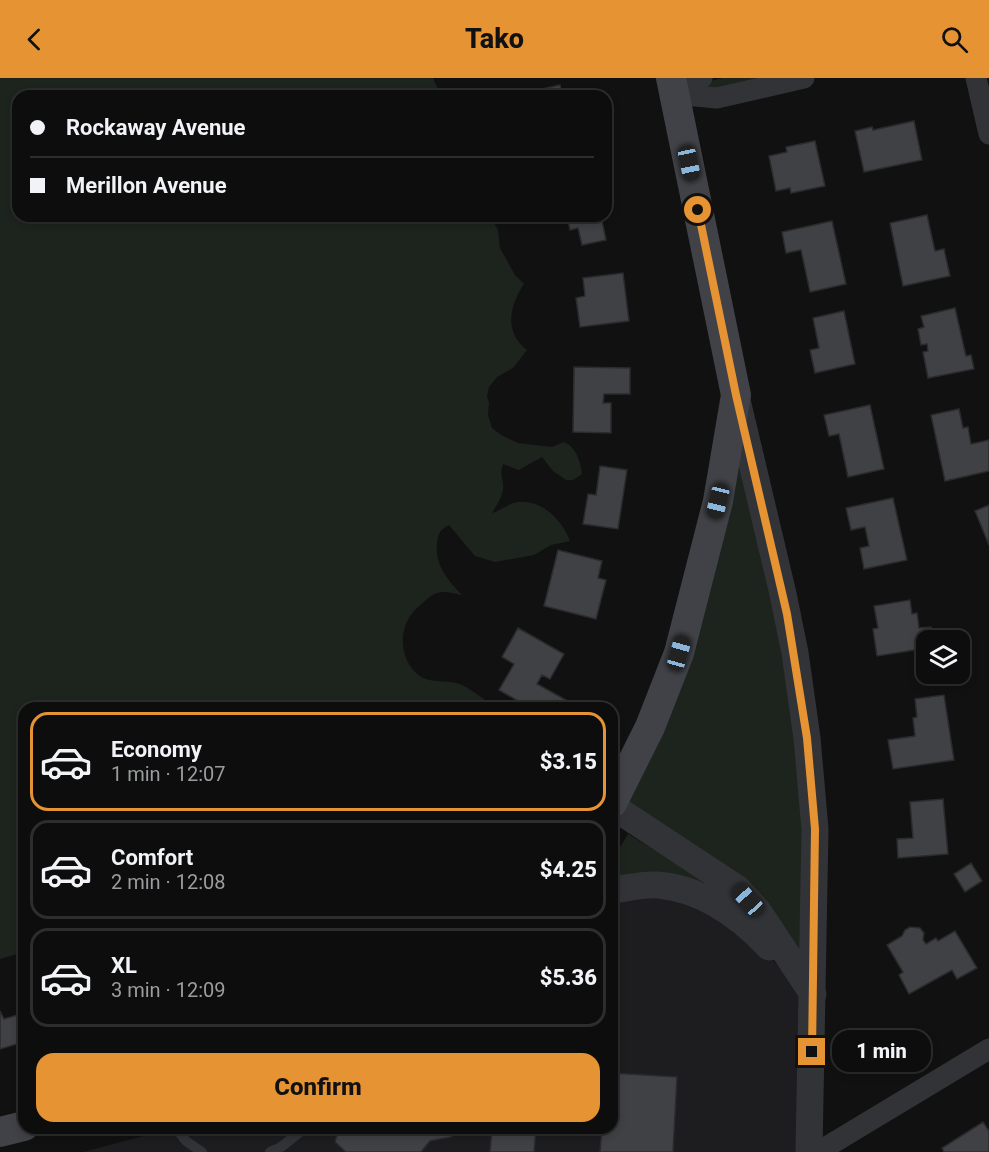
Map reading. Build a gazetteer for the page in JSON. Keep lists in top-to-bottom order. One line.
{"page":{"header":"Tako","banner":["Rockaway Avenue","Merillon Avenue"],"list":[{"name":"Economy","note":"1 min · 12:07","value":"$3.15"},{"name":"Comfort","note":"2 min · 12:08","value":"$4.25"},{"name":"XL","note":"3 min · 12:09","value":"$5.36"}],"bubble":"1 min","buttons":"Confirm"}}
